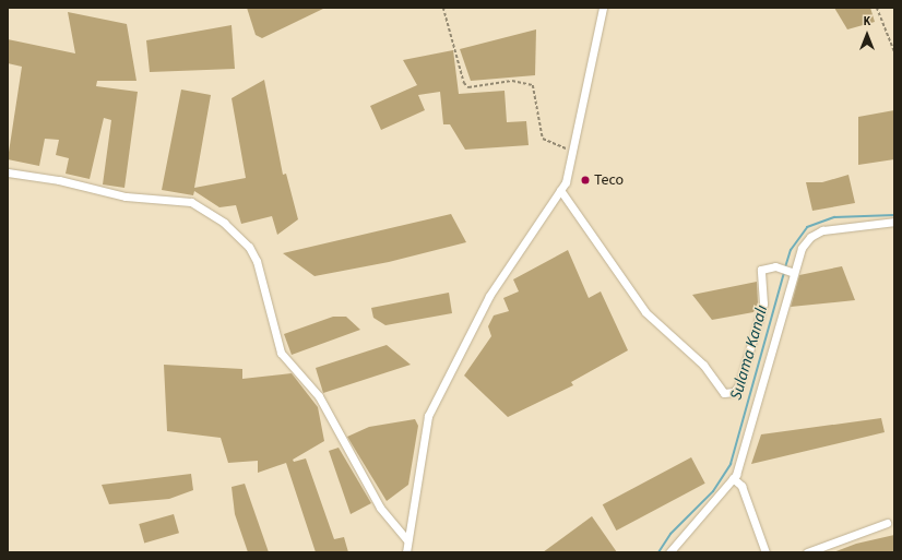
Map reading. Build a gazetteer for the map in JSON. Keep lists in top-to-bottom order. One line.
{"water":["Sulama Kanalı"],"places":["Teco"],"north":"top"}
